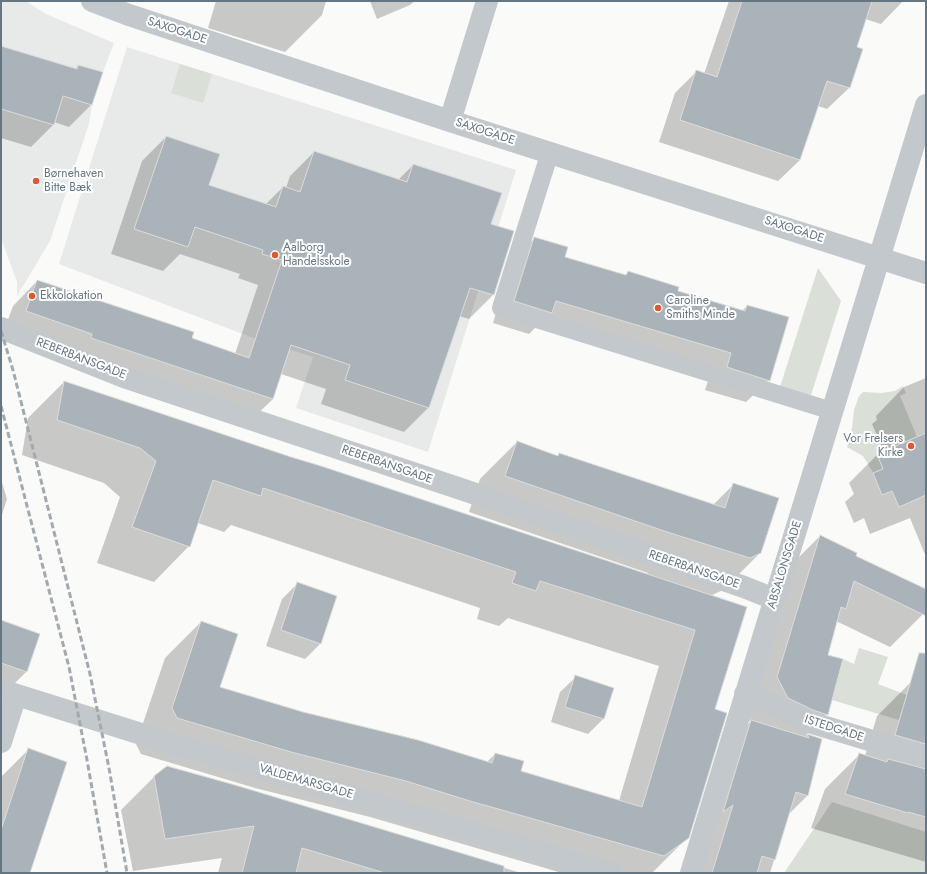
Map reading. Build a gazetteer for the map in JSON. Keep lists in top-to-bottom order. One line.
{"streets":{"street":["SAXOGADE","REBERBANSGADE","ABSALONSGADE","ISTEDGADE","VALDEMARSGADE"]},"crossings":[["SAXOGADE","ABSALONSGADE"],["REBERBANSGADE","ABSALONSGADE"],["ABSALONSGADE","ISTEDGADE"]],"places":["Børnehaven Bitte Bæk","Aalborg Handelsskole","Ekkolokation","Caroline Smiths Minde","Vor Frelsers Kirke"]}
